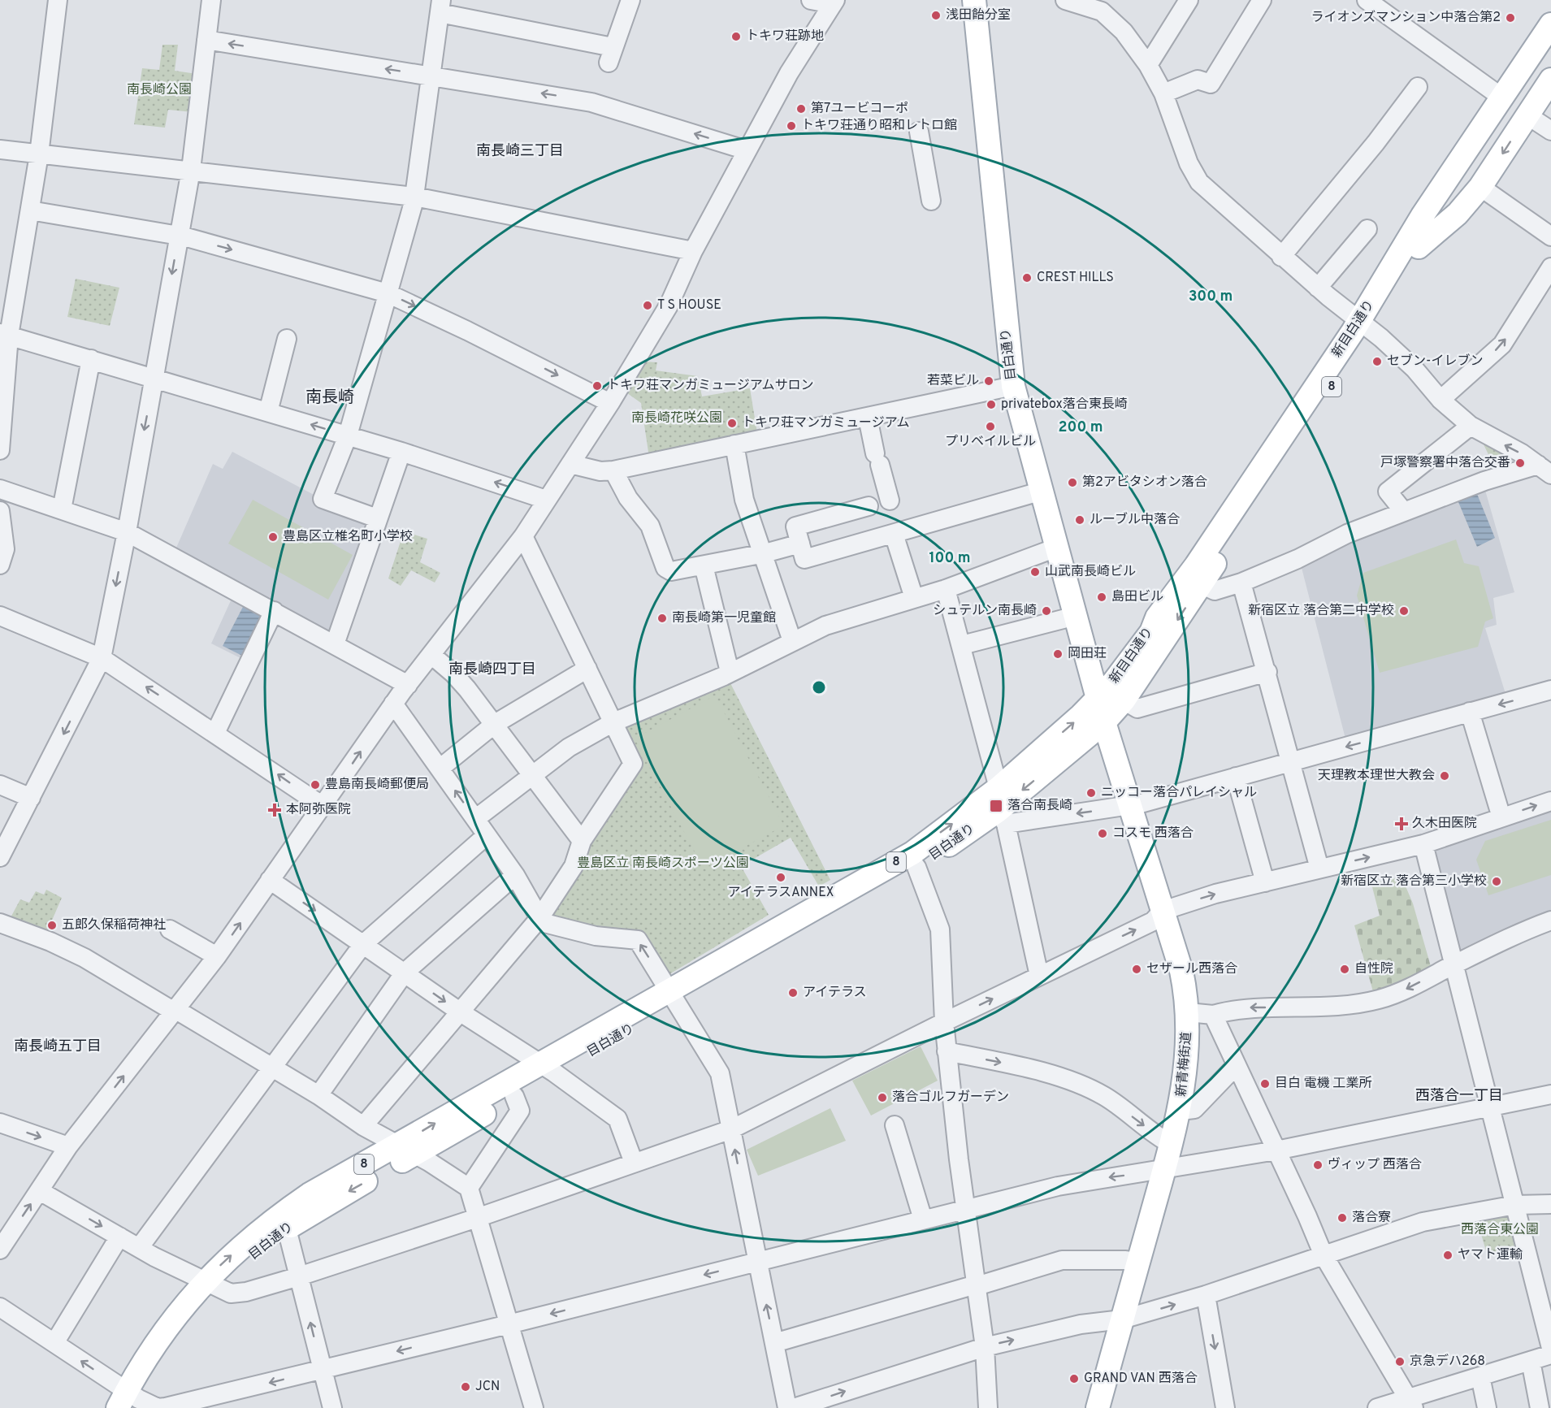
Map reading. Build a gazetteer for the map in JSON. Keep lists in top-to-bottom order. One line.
{"streets":{"main road":["新目白通り","目白通り","8","新青梅街道"]},"crossings":[["新目白通り","目白通り"],["新目白通り","8"],["新目白通り","新青梅街道"],["目白通り","8"],["目白通り","新青梅街道"]],"districts":["南長崎三丁目","南長崎","南長崎四丁目","南長崎五丁目","西落合一丁目"],"parks":["南長崎公園","南長崎花咲公園","豊島区立 南長崎スポーツ公園","西落合東公園"],"places":{"other":["浅田飴分室","ライオンズマンション中落合第2","トキワ荘跡地","第7ユービコーポ","トキワ荘通り昭和レトロ館","CREST HILLS","T S HOUSE","セブン-イレブン","若菜ビル","トキワ荘マンガミュージアムサロン","privatebox落合東長崎","トキワ荘マンガミュージアム","プリベイルビル","戸塚警察署中落合交番","第2アビタシオン落合","ルーブル中落合","豊島区立椎名町小学校","山武南長崎ビル","島田ビル","シュテルン南長崎","新宿区立 落合第二中学校","南長崎第一児童館","岡田荘","天理教本理世大教会","豊島南長崎郵便局","ニッコー落合パレイシャル","コスモ 西落合","アイテラスANNEX","新宿区立 落合第三小学校","五郎久保稲荷神社","セザール西落合","自性院","アイテラス","目白 電機 工業所","落合ゴルフガーデン","ヴィップ 西落合","落合寮","ヤマト運輸","京急デハ268","GRAND VAN 西落合","JCN"],"transit":["落合南長崎"],"health":["本阿弥医院","久木田医院"]},"rings":["300 m","200 m","100 m"]}
